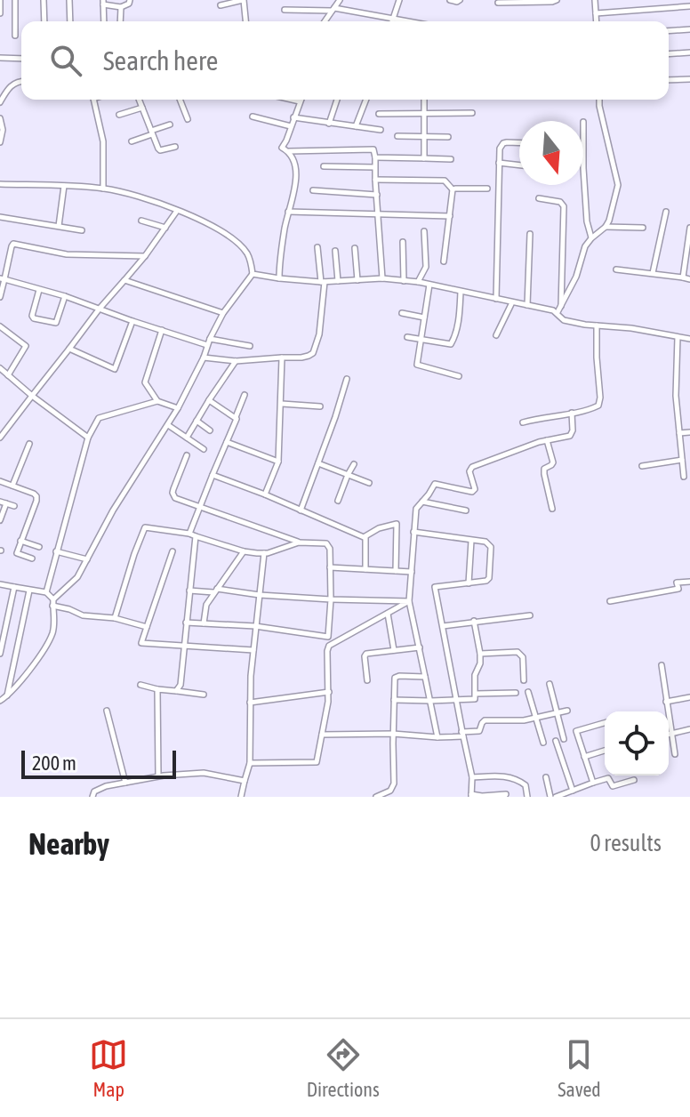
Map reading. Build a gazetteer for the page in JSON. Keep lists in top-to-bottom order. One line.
{"scale_bar":"200 m","north":"bottom","page":{"search":"Search here","scale":"200 m","heading":["Nearby","0 results"],"nav":["Map","Directions","Saved"]}}
